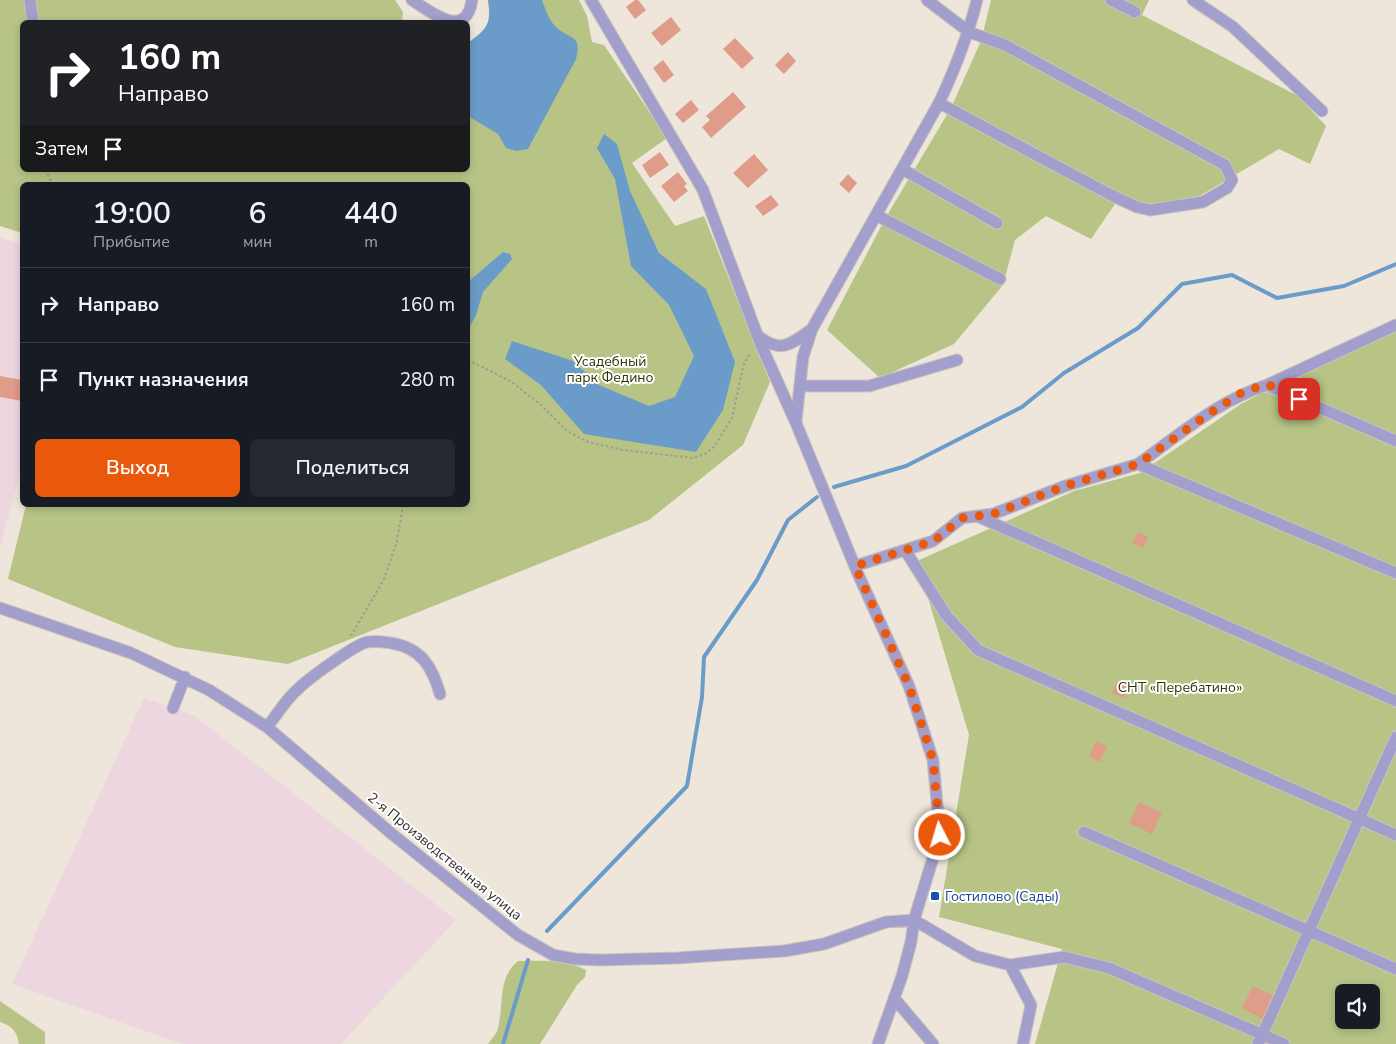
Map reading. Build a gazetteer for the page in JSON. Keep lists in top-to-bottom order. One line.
{"streets":{"street":["2-я Производственная улица"]},"parks":["Усадебный парк Федино","СНТ «Перебатино»"],"places":{"transit":["Гостилово (Сады)"]},"page":{"turn":["160 m","Направо"],"then":"Затем","eta":["19:00","Прибытие","6","мин","440","m"],"list":[{"name":"Направо","value":"160 m"},{"name":"Пункт назначения","value":"280 m"}],"buttons":["Выход","Поделиться"]}}
